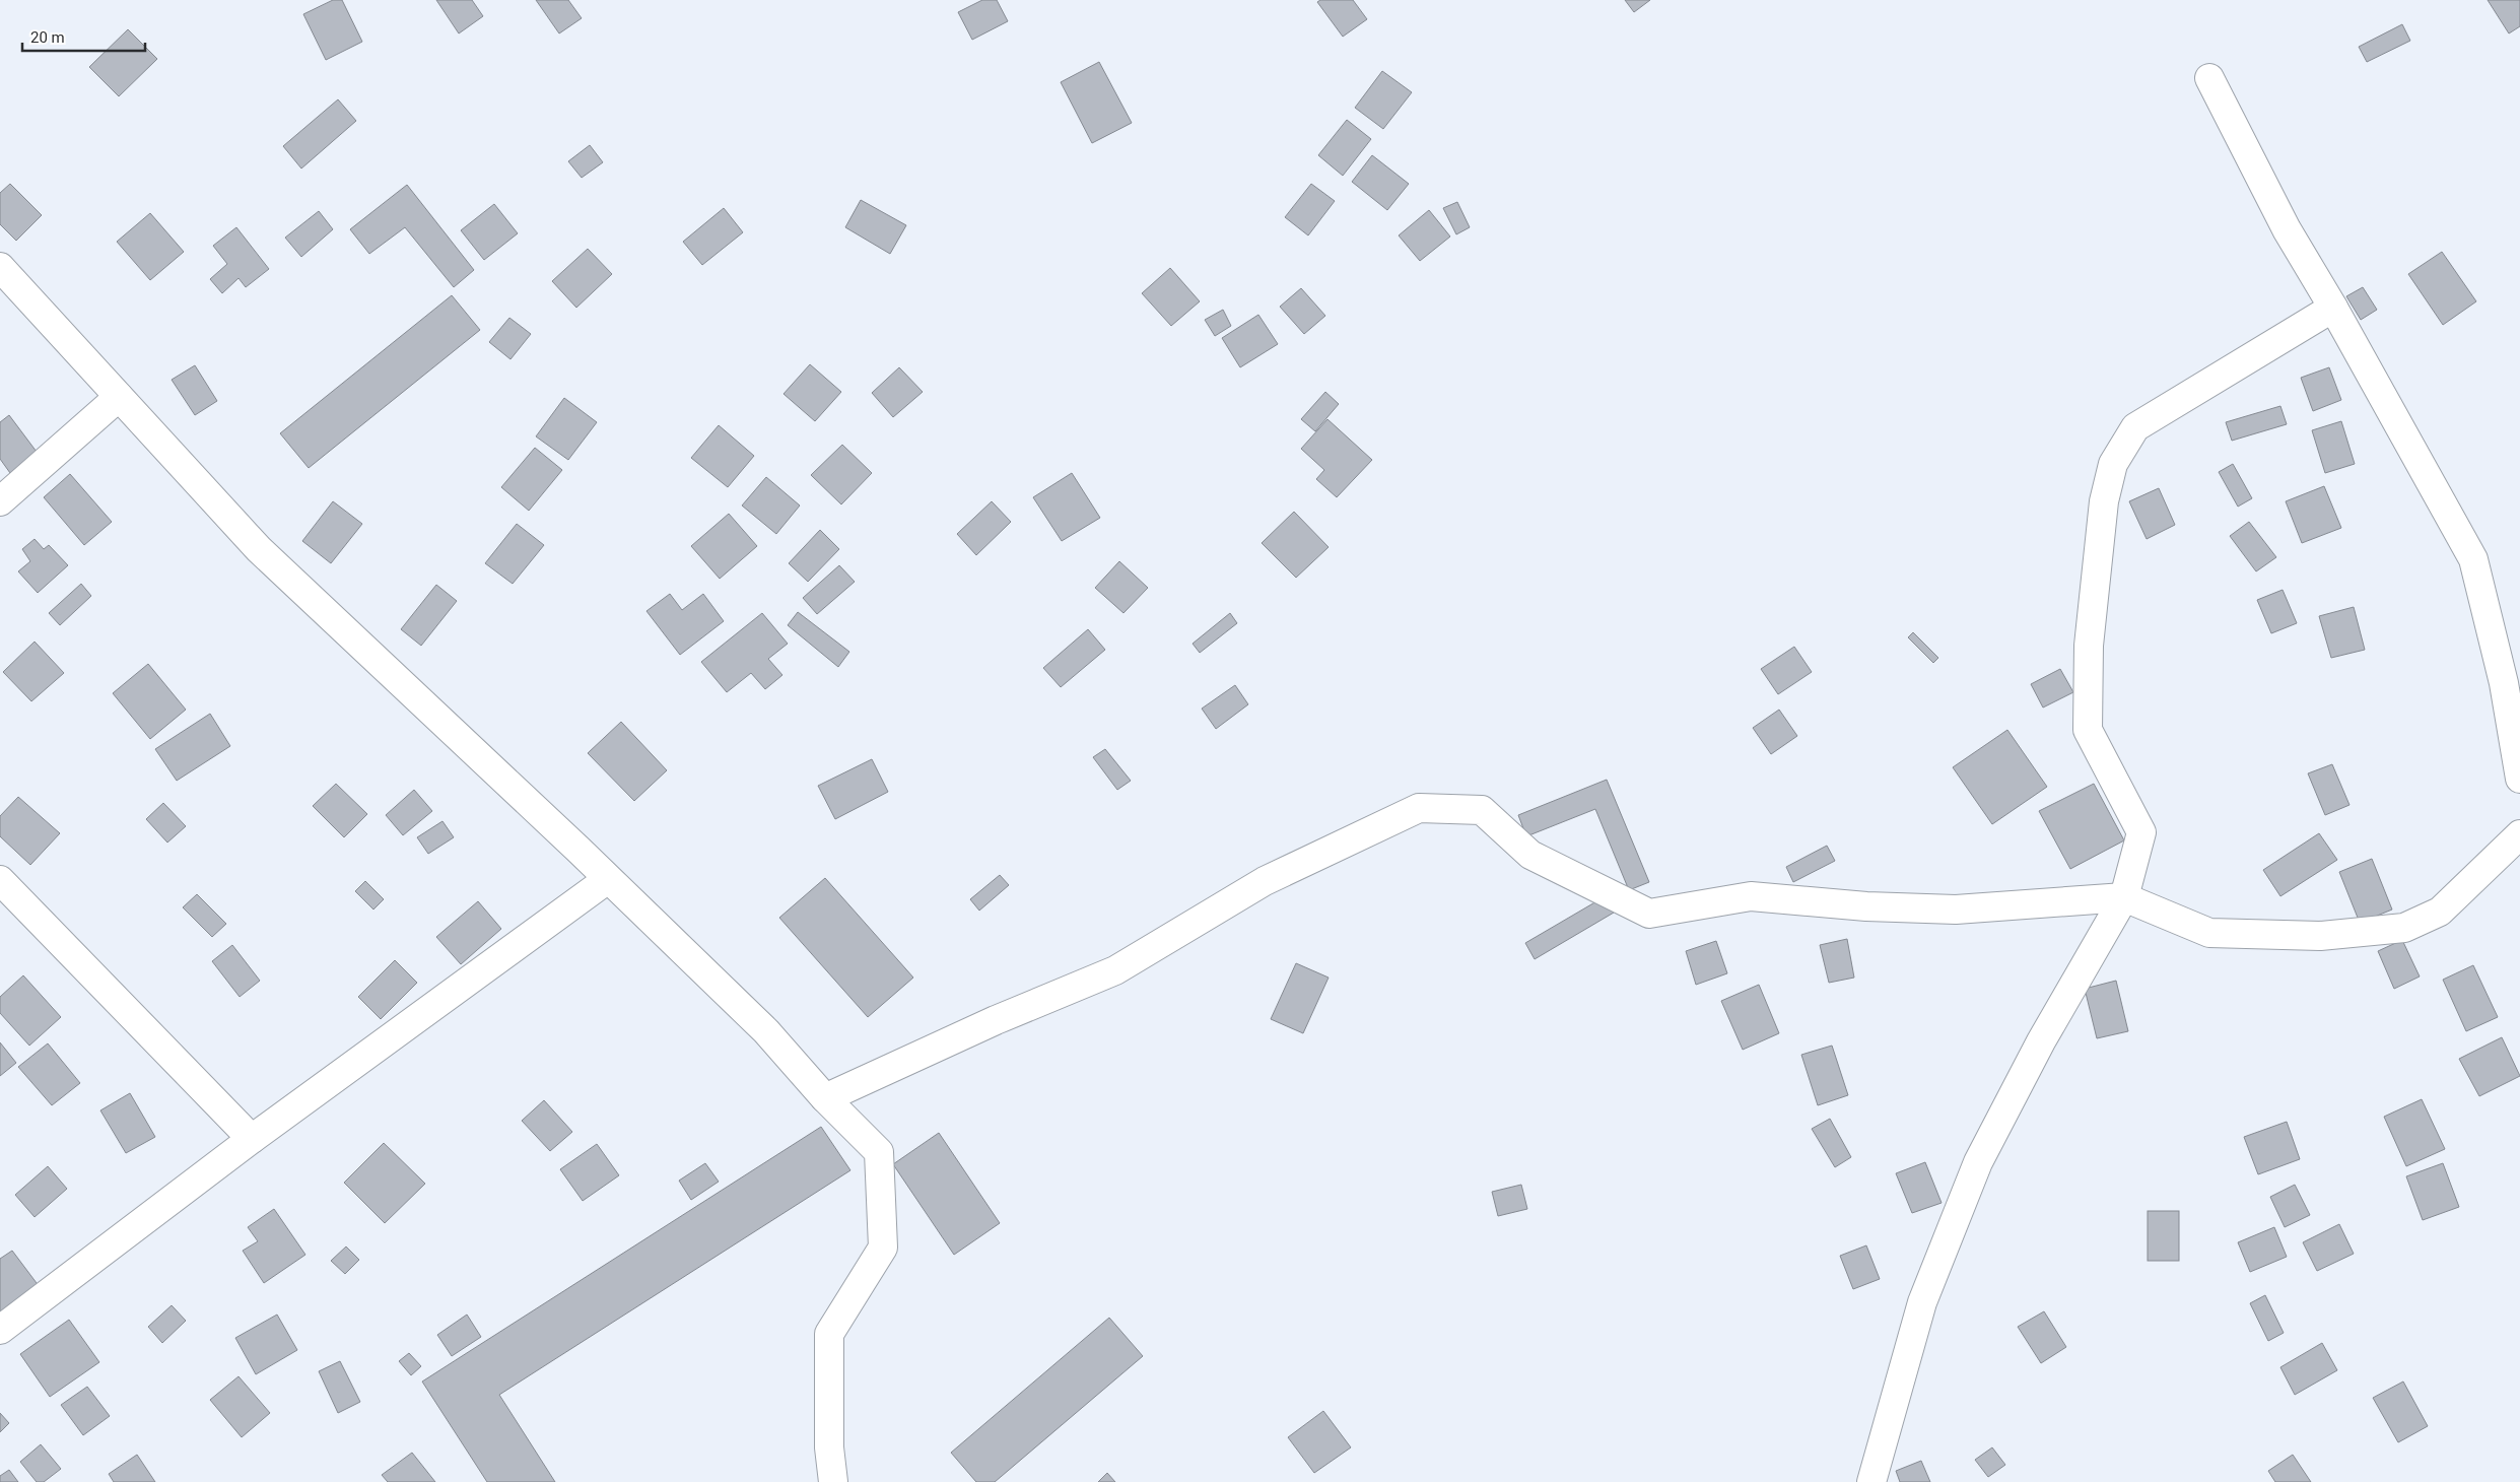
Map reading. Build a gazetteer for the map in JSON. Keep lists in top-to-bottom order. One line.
{"scale_bar":"20 m"}
